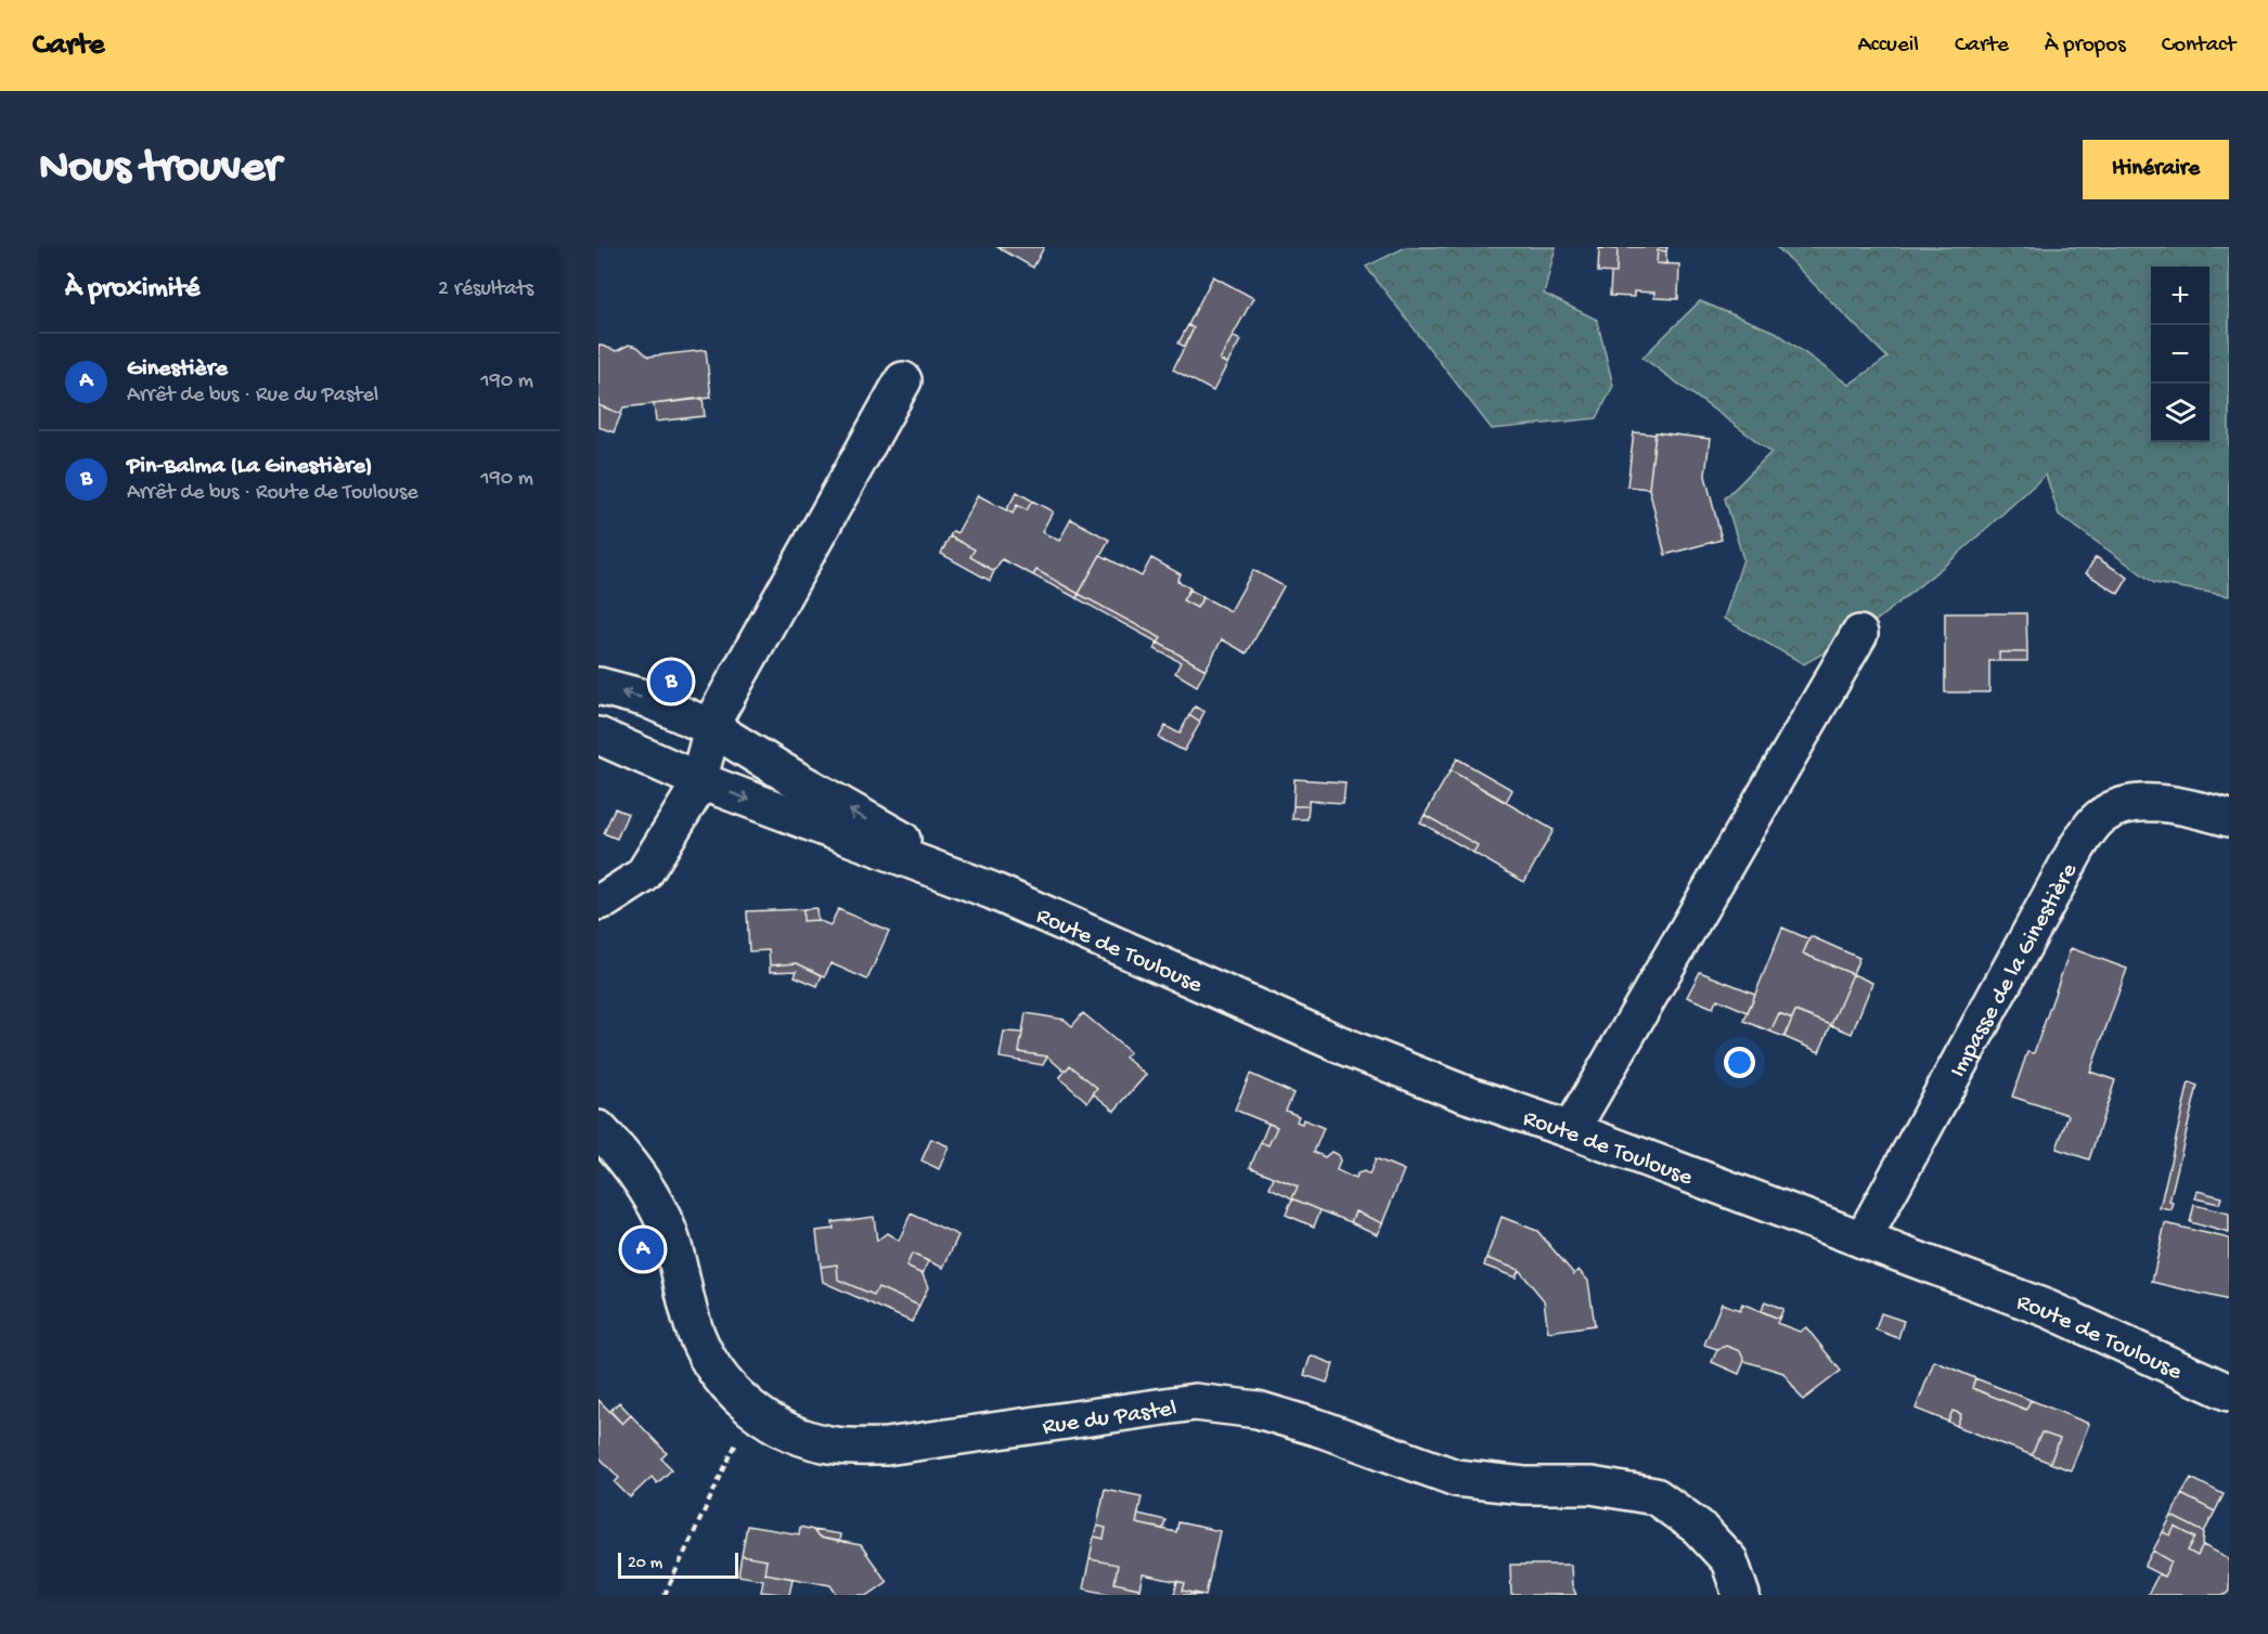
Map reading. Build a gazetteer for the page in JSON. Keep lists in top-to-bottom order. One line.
{"streets":{"street":["Route de Toulouse","Impasse de la Ginestière","Rue du Pastel"]},"crossings":[["Route de Toulouse","Impasse de la Ginestière"]],"scale_bar":"20 m","page":{"header":"Carte","nav":["Accueil","Carte","À propos","Contact"],"buttons":"Itinéraire","title":"Nous trouver","heading":["À proximité","2 résultats"],"map_buttons":["+","−"],"list":[{"mark":"A","name":"Ginestière","note":"Arrêt de bus · Rue du Pastel","value":"190 m"},{"mark":"B","name":"Pin-Balma (La Ginestière)","note":"Arrêt de bus · Route de Toulouse","value":"190 m"}],"pins":["B","A"],"scale":"20 m"}}
